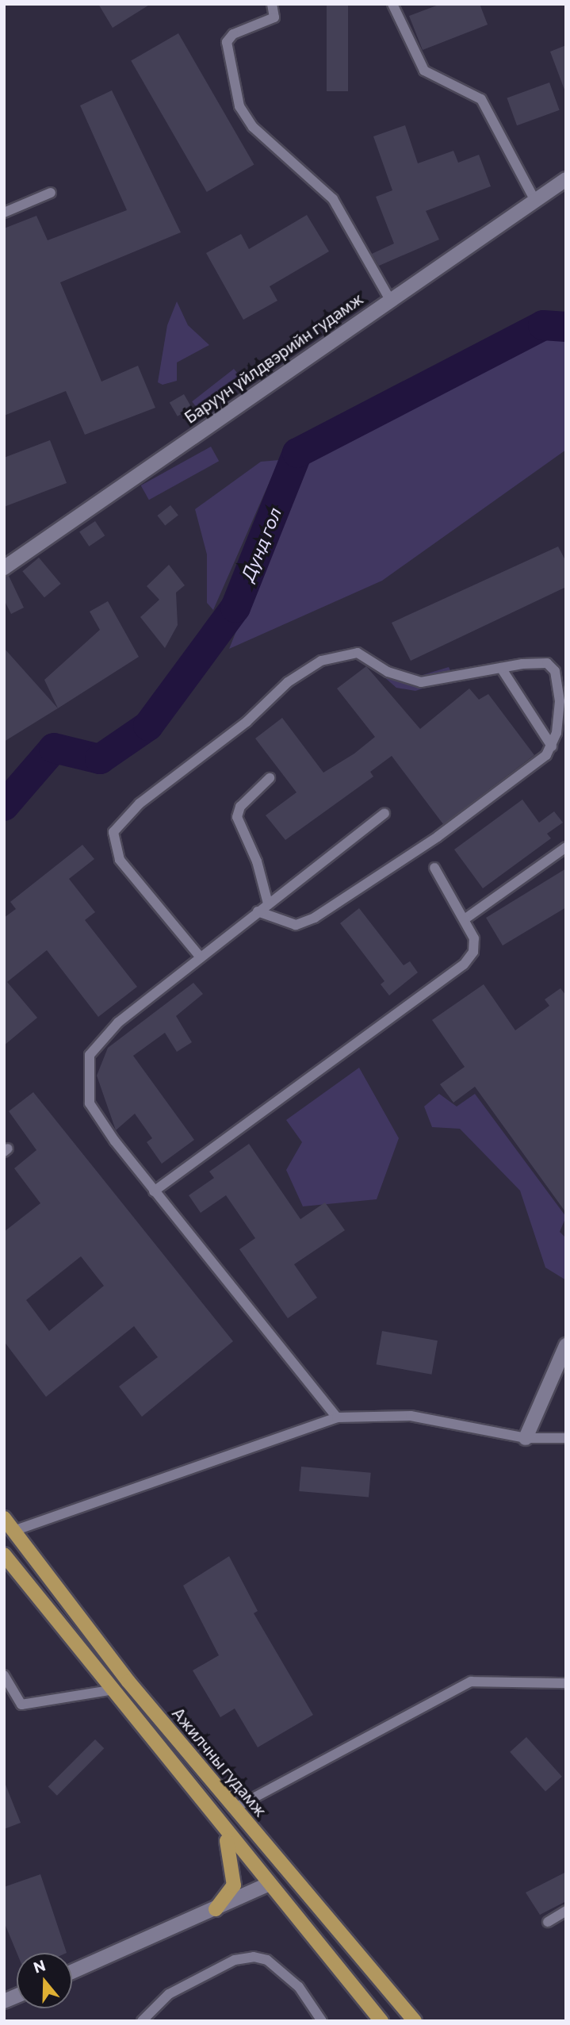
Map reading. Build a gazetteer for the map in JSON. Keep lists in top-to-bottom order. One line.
{"streets":{"main road":["Ажилчны гудамж"],"street":["Баруун үйлдвэрийн гудамж"]},"water":["Дунд гол"],"north":"top"}
